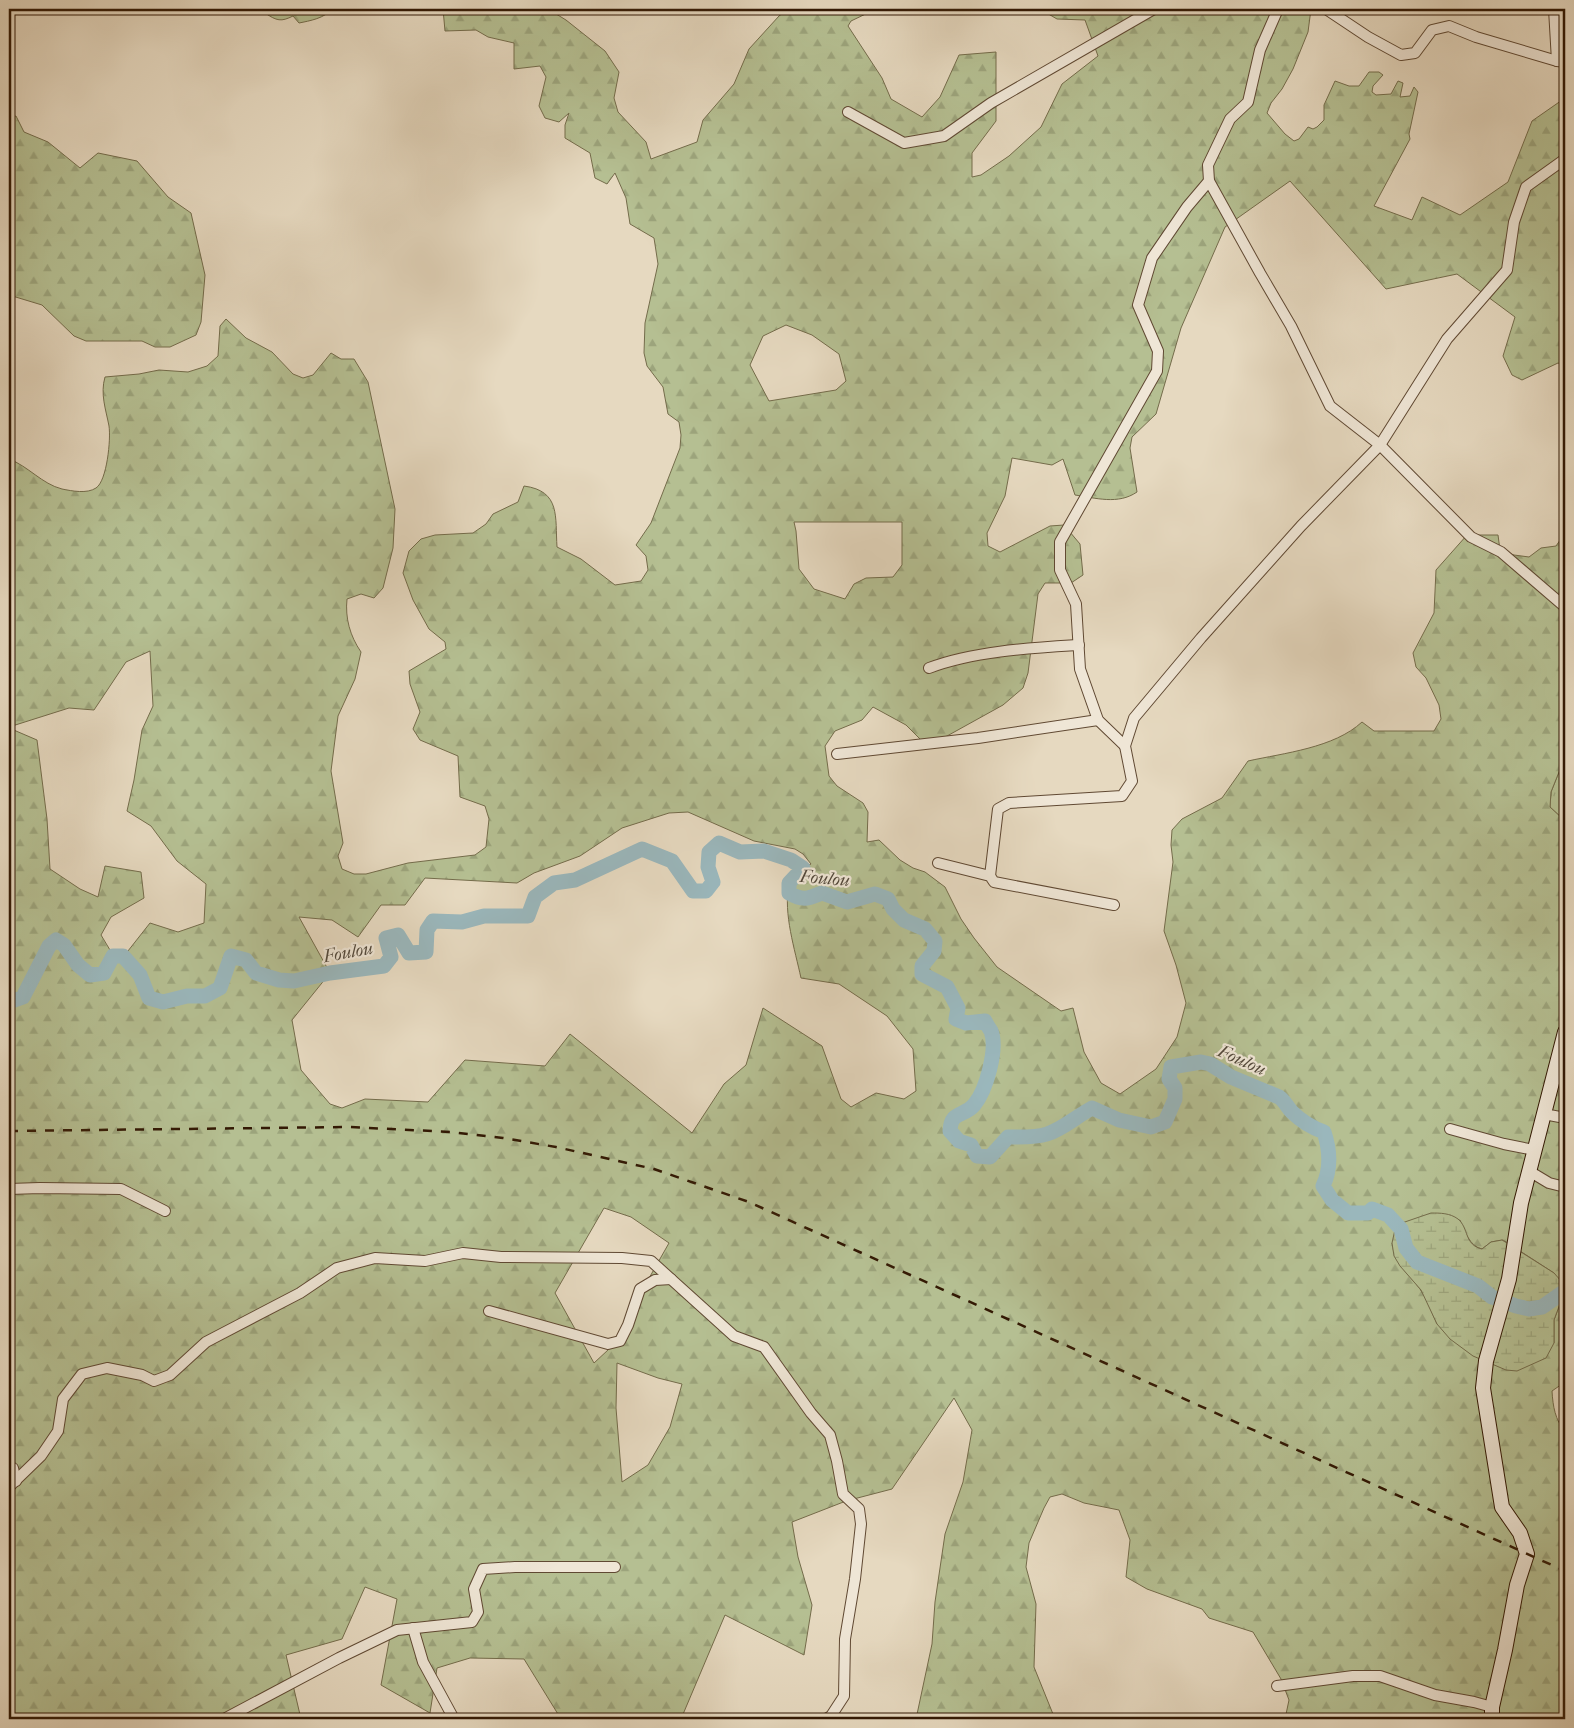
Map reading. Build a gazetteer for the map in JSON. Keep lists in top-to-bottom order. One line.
{"water":["Foulou"]}
